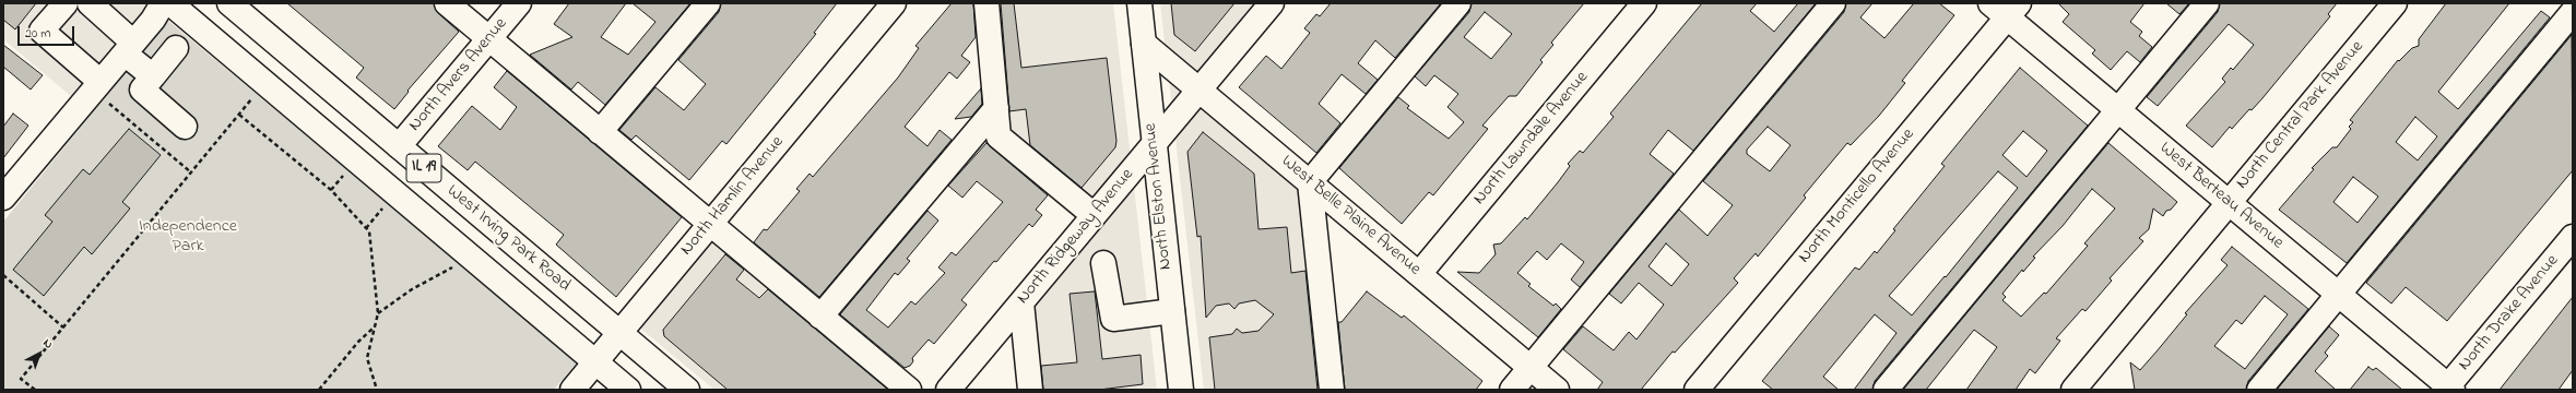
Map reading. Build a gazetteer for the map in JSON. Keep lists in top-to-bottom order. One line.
{"streets":{"street":["North Avers Avenue","North Central Park Avenue","North Lawndale Avenue","IL 19","North Hamlin Avenue","North Elston Avenue","North Monticello Avenue","West Berteau Avenue","West Belle Plaine Avenue","North Ridgeway Avenue","West Irving Park Road","North Drake Avenue"]},"crossings":[["North Avers Avenue","IL 19"],["North Avers Avenue","West Irving Park Road"],["North Central Park Avenue","West Berteau Avenue"],["North Lawndale Avenue","West Belle Plaine Avenue"],["IL 19","North Hamlin Avenue"],["North Hamlin Avenue","West Irving Park Road"],["North Elston Avenue","West Belle Plaine Avenue"],["North Elston Avenue","North Ridgeway Avenue"],["North Monticello Avenue","West Berteau Avenue"],["West Berteau Avenue","North Drake Avenue"],["West Belle Plaine Avenue","North Ridgeway Avenue"]],"parks":["Independence Park"],"scale_bar":"20 m","north":"top right"}
